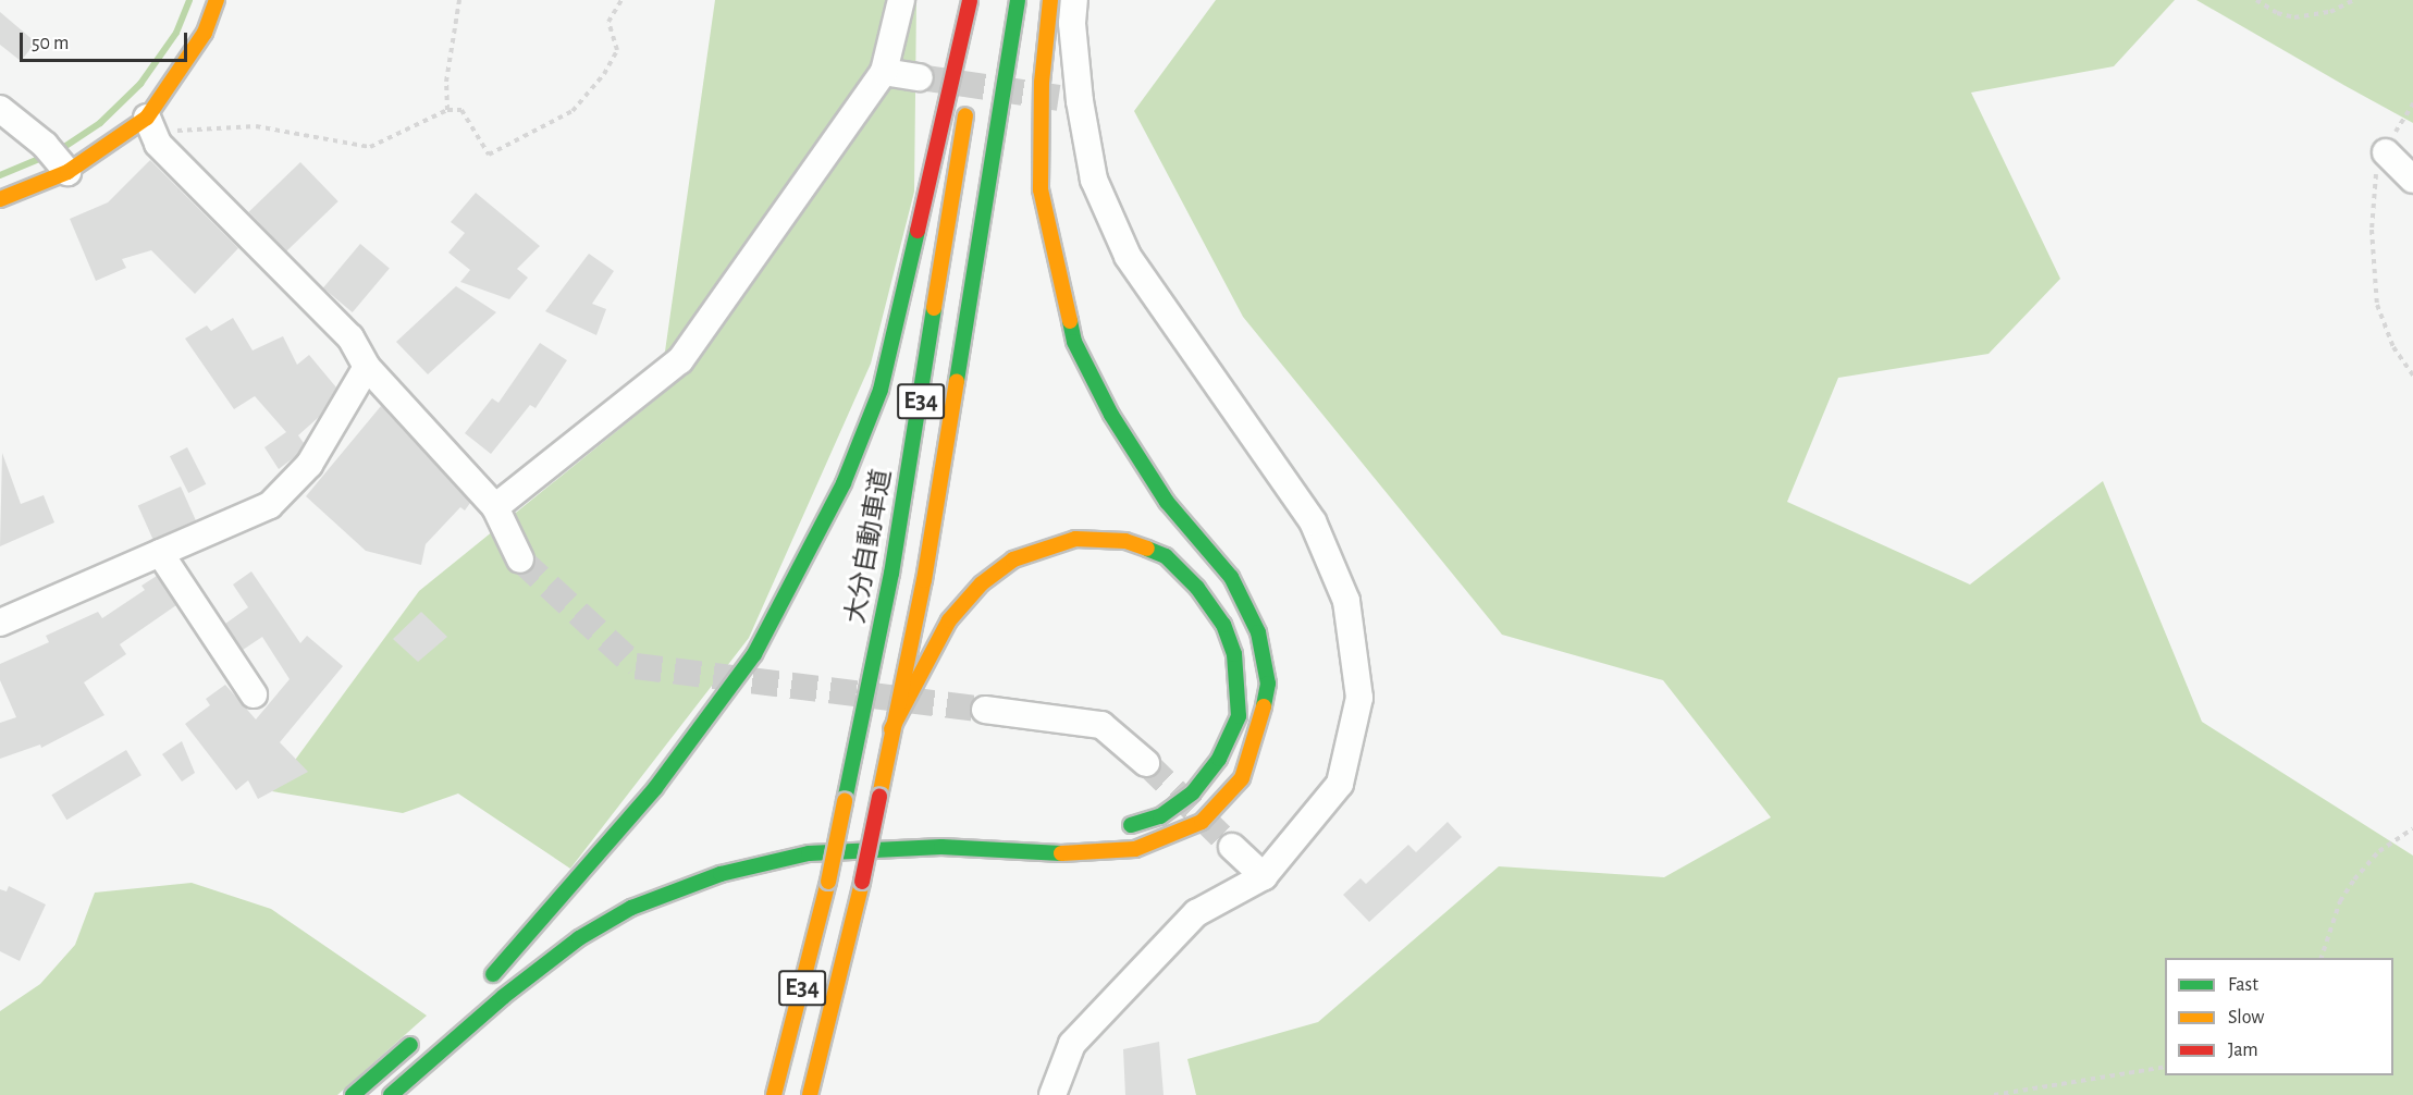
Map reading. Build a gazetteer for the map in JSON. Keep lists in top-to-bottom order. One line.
{"streets":{"main road":["E34","大分自動車道"]},"legend":["Fast","Slow","Jam"],"scale_bar":"50 m"}
